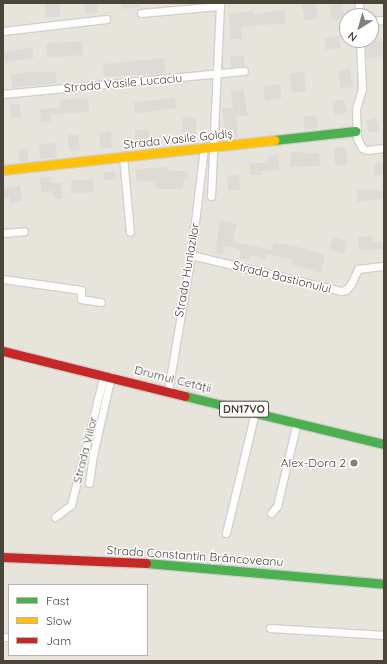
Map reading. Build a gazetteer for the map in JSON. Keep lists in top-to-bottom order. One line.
{"streets":{"main road":["Strada Vasile Goldiș","Drumul Cetății","DN17VO","Strada Constantin Brâncoveanu"],"street":["Strada Vasile Lucaciu","Strada Huniazilor","Strada Bastionului","Strada Viilor"]},"crossings":[["Strada Vasile Goldiș","Strada Huniazilor"],["Strada Huniazilor","Strada Bastionului"],["Strada Huniazilor","Drumul Cetății"],["Drumul Cetății","Strada Viilor"]],"places":["Alex-Dora 2"],"legend":["Fast","Slow","Jam"],"north":"bottom left"}
